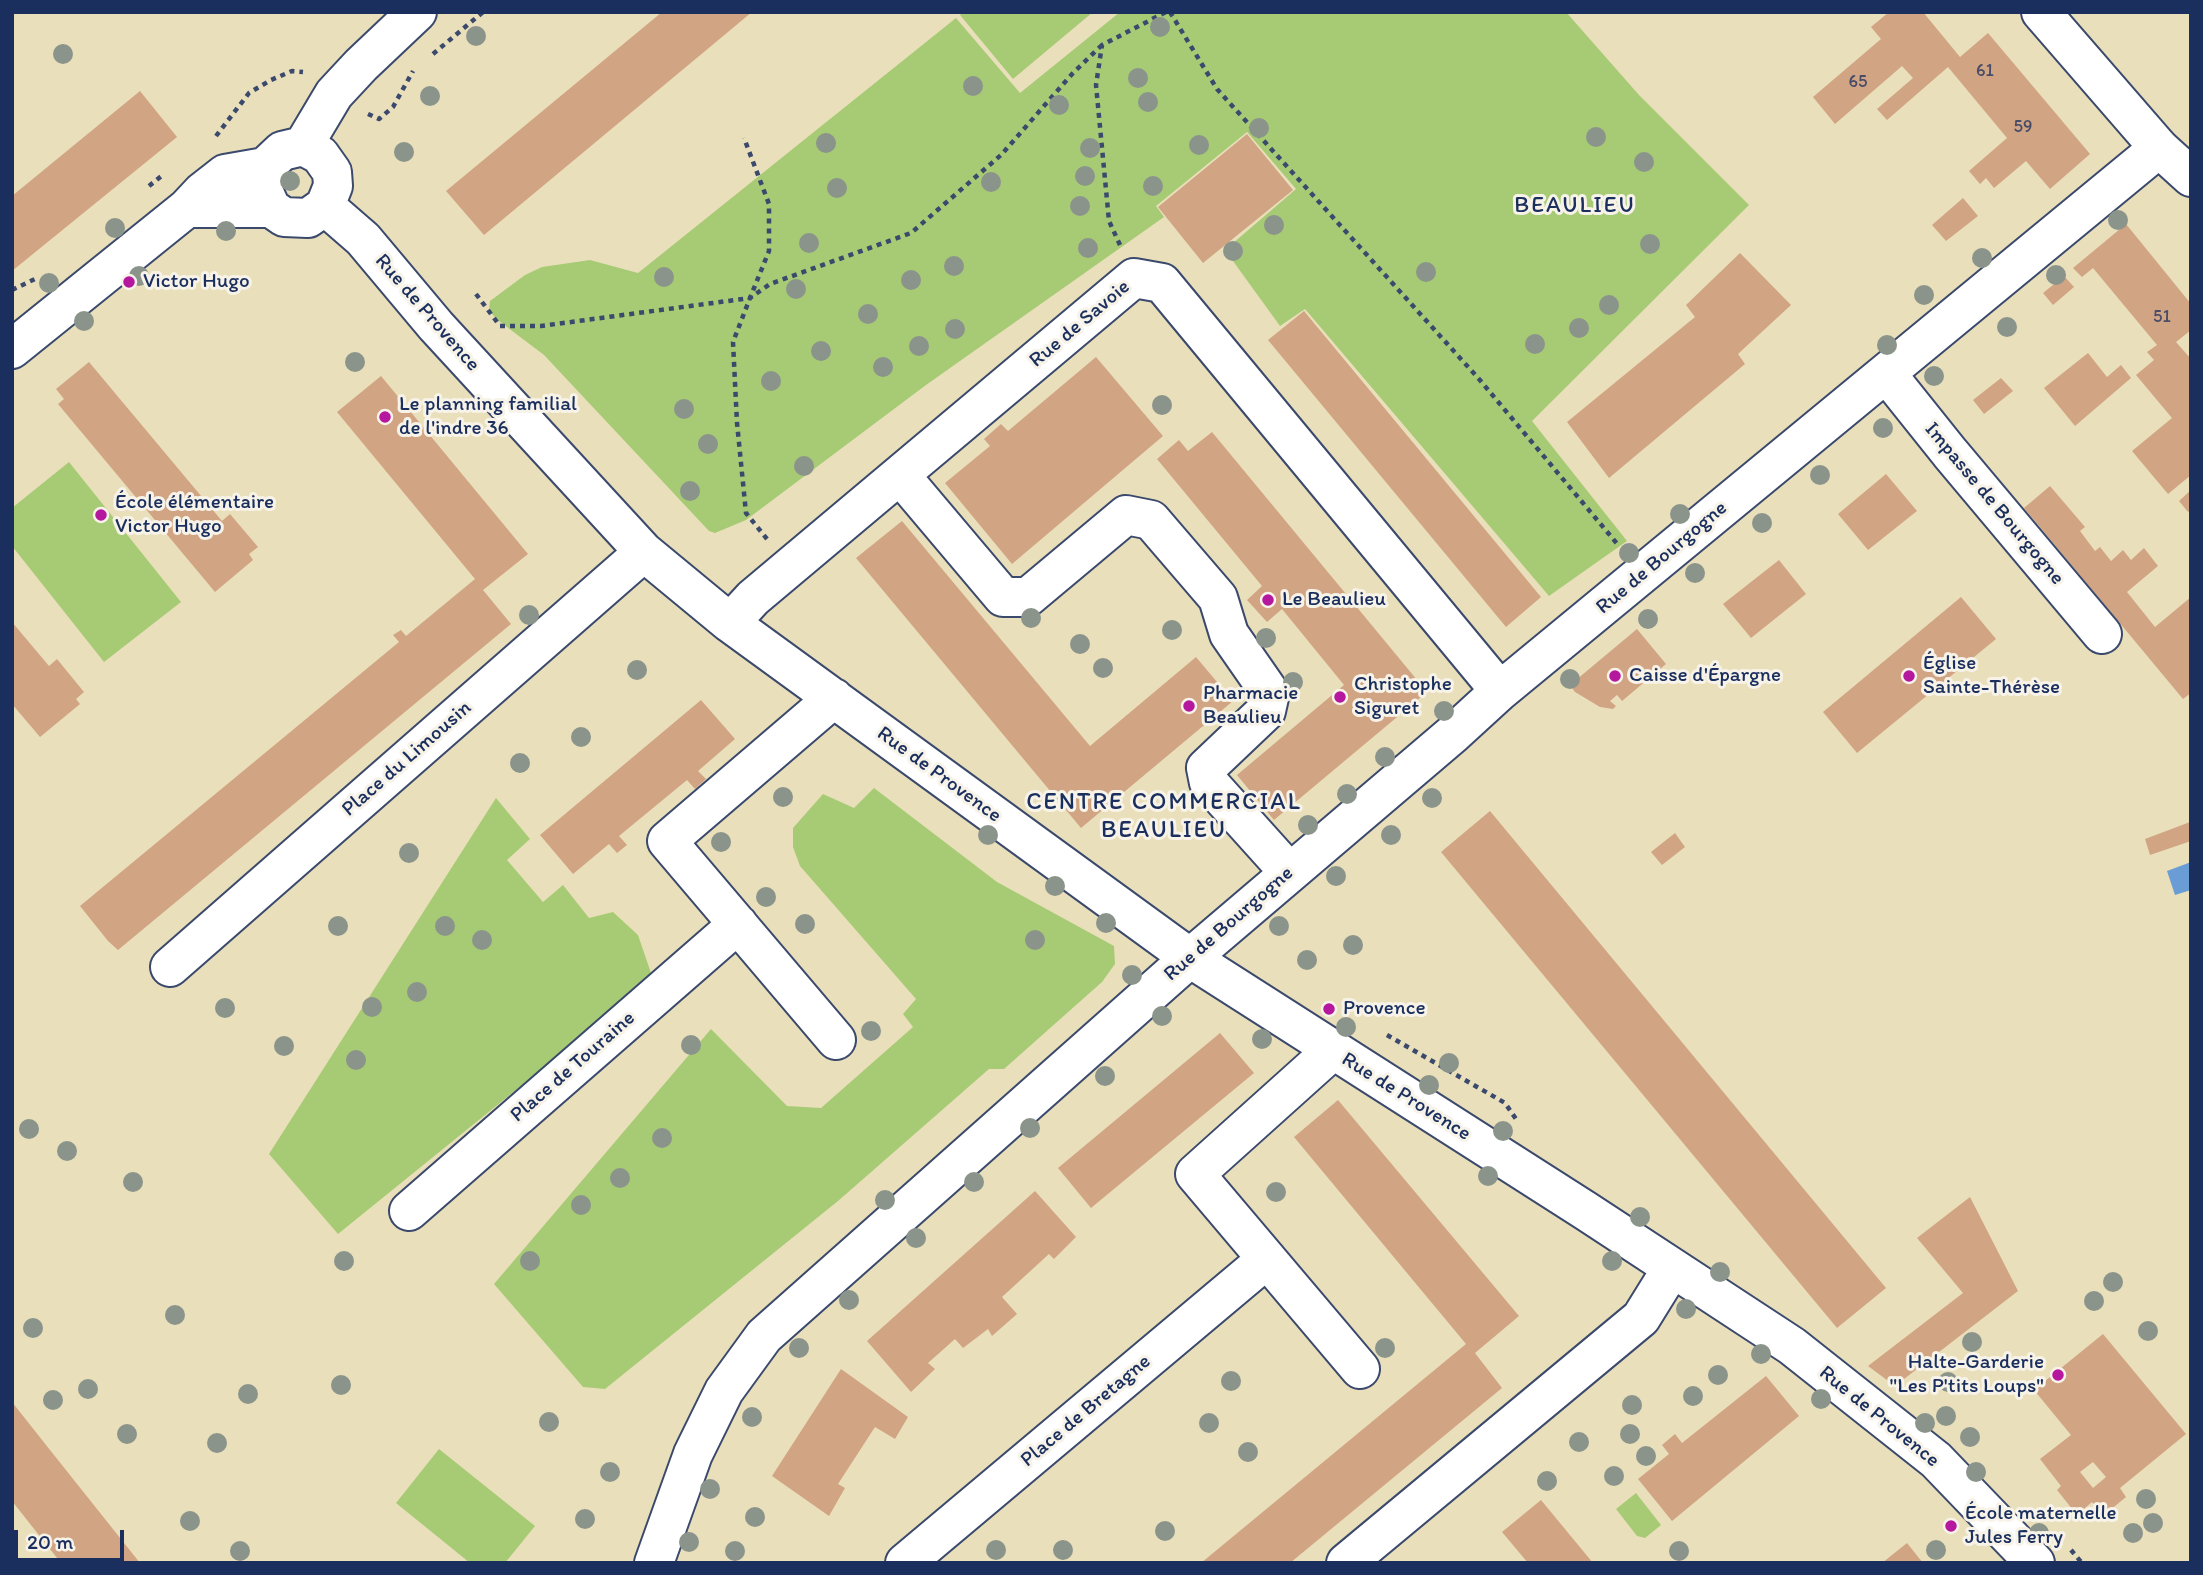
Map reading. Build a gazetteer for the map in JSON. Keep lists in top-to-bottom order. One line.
{"streets":{"street":["Rue de Provence","Rue de Savoie","Impasse de Bourgogne","Rue de Bourgogne","Place du Limousin","Place de Touraine","Place de Bretagne"]},"crossings":[["Rue de Provence","Rue de Savoie"],["Rue de Provence","Rue de Bourgogne"],["Rue de Provence","Place du Limousin"],["Rue de Savoie","Rue de Bourgogne"],["Impasse de Bourgogne","Rue de Bourgogne"]],"districts":["BEAULIEU","CENTRE COMMERCIAL BEAULIEU"],"places":["Victor Hugo","Le planning familial de l'indre 36","École élémentaire Victor Hugo","Le Beaulieu","Caisse d'Épargne","Église Sainte-Thérèse","Christophe Siguret","Pharmacie Beaulieu","Provence","Halte-Garderie \"Les P'tits Loups\"","École maternelle Jules Ferry"],"house_numbers":["61","65","59","51"],"scale_bar":"20 m"}
